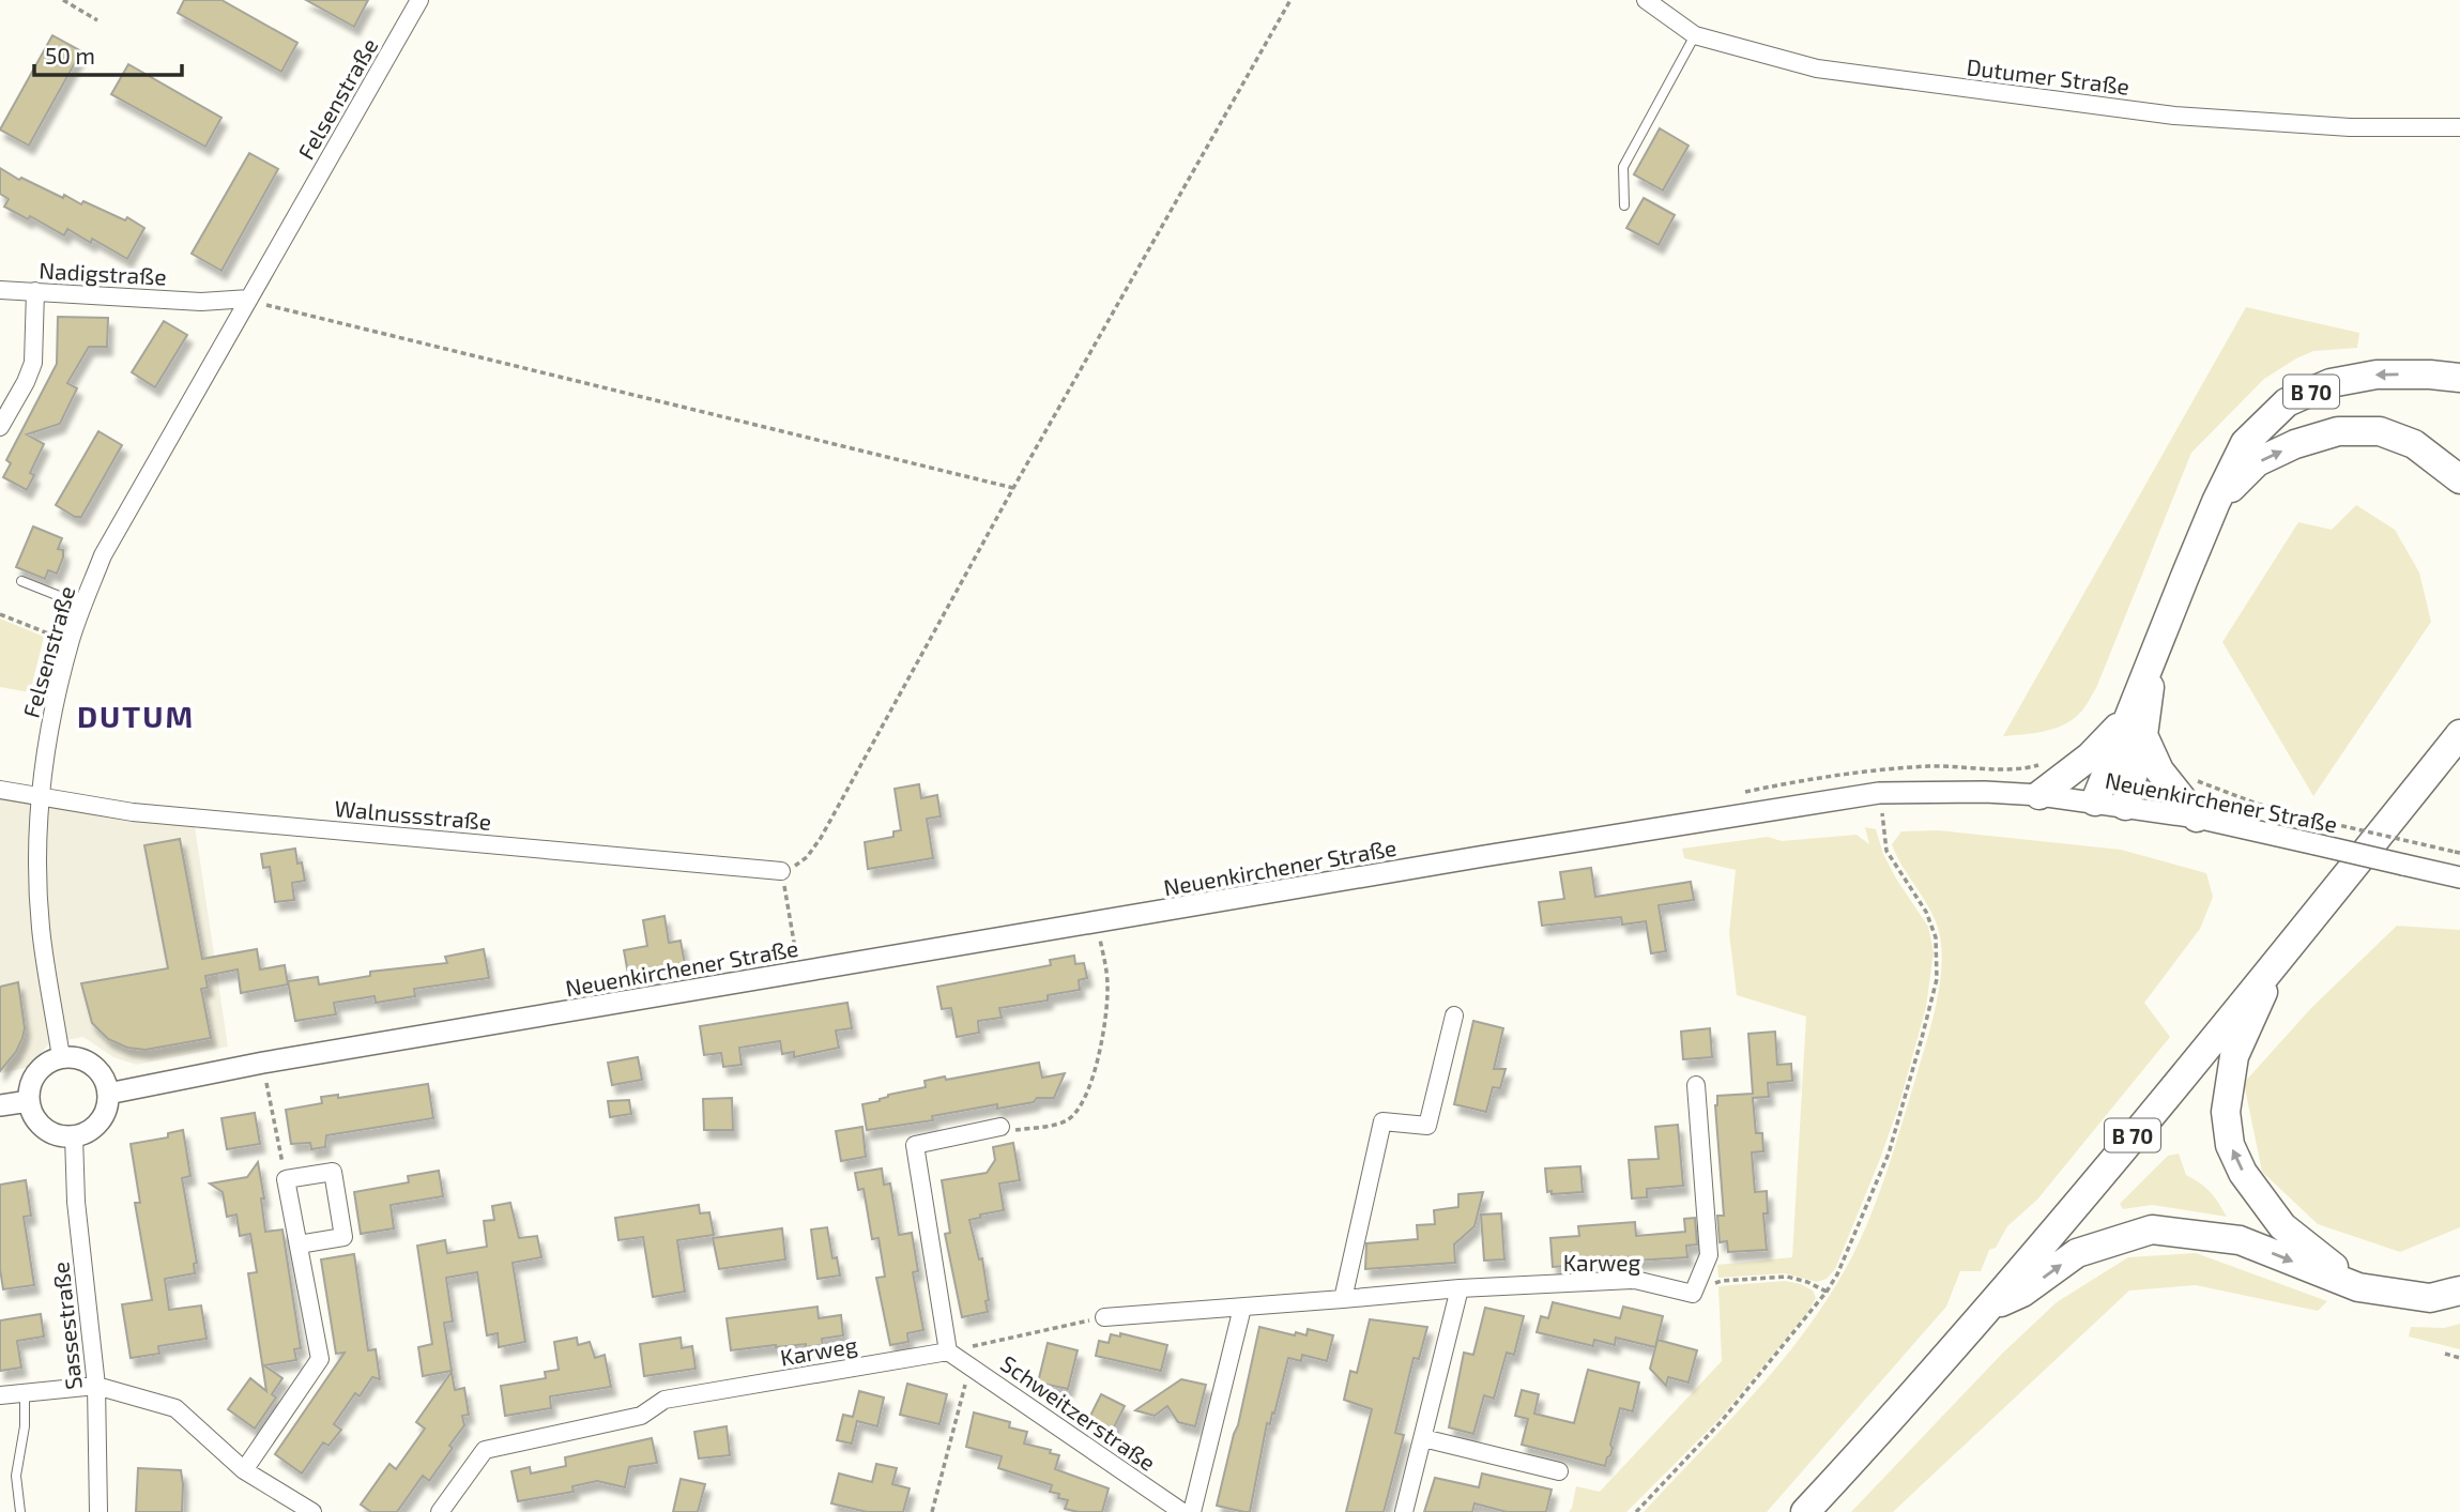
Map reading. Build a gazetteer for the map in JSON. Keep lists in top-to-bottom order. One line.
{"streets":{"highway":["B 70"],"street":["Dutumer Straße","Felsenstraße","Nadigstraße","Neuenkirchener Straße","Walnussstraße","Karweg","Sassestraße","Schweitzerstraße"]},"crossings":[["Felsenstraße","Nadigstraße"],["Felsenstraße","Neuenkirchener Straße"],["Felsenstraße","Walnussstraße"],["Felsenstraße","Sassestraße"],["B 70","Neuenkirchener Straße"],["Neuenkirchener Straße","Sassestraße"],["Karweg","Schweitzerstraße"]],"districts":["DUTUM"],"scale_bar":"50 m"}
